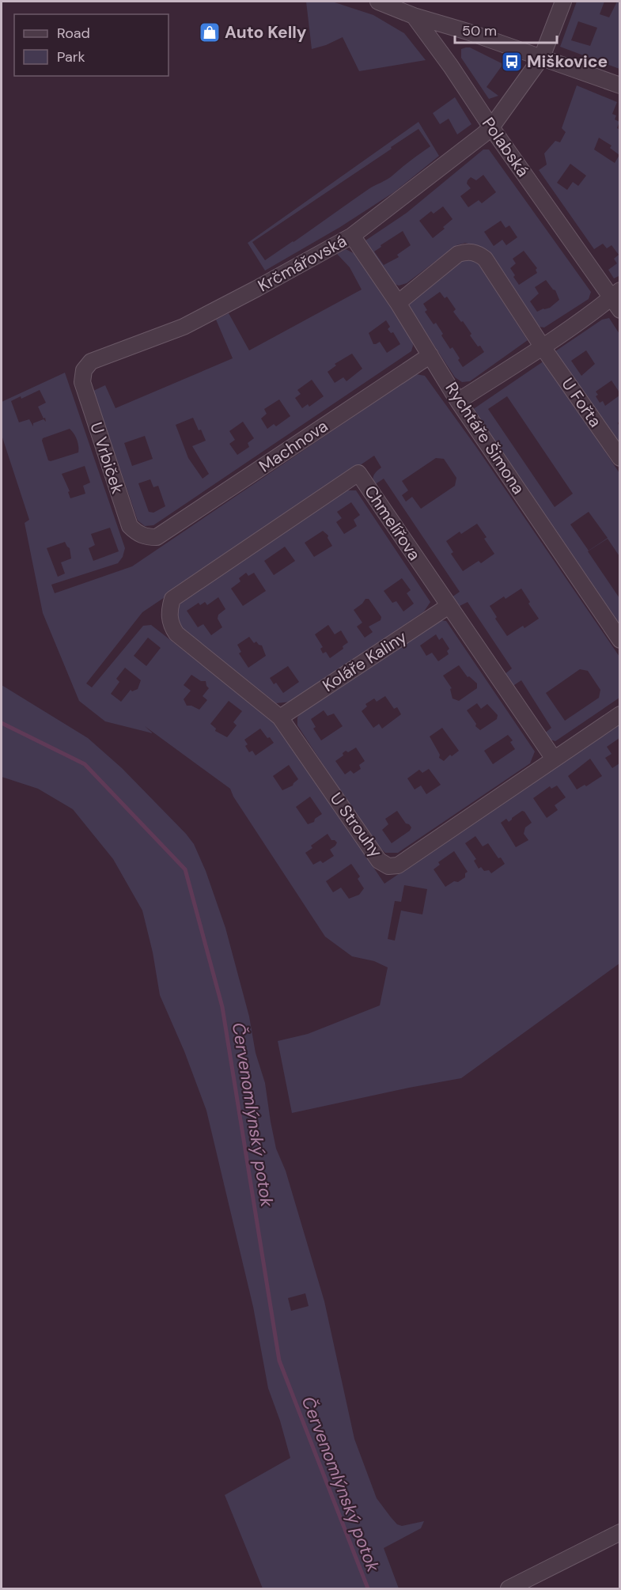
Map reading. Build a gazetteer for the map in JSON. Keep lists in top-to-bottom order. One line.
{"streets":{"street":["Polabská","Krčmářovská","U Fořta","Rychtáře Šimona","Machnova","U Vrbiček","Chmelířova","Koláře Kaliny","U Strouhy"]},"crossings":[["Polabská","Krčmářovská"],["Krčmářovská","Rychtáře Šimona"],["Krčmářovská","U Vrbiček"],["Rychtáře Šimona","Machnova"],["Machnova","U Vrbiček"],["Chmelířova","Koláře Kaliny"],["Chmelířova","U Strouhy"],["Koláře Kaliny","U Strouhy"]],"water":["Červenomlýnský potok"],"places":{"shop":["Auto Kelly"],"bus stop":["Miškovice"]},"legend":["Road","Park"],"scale_bar":"50 m"}
